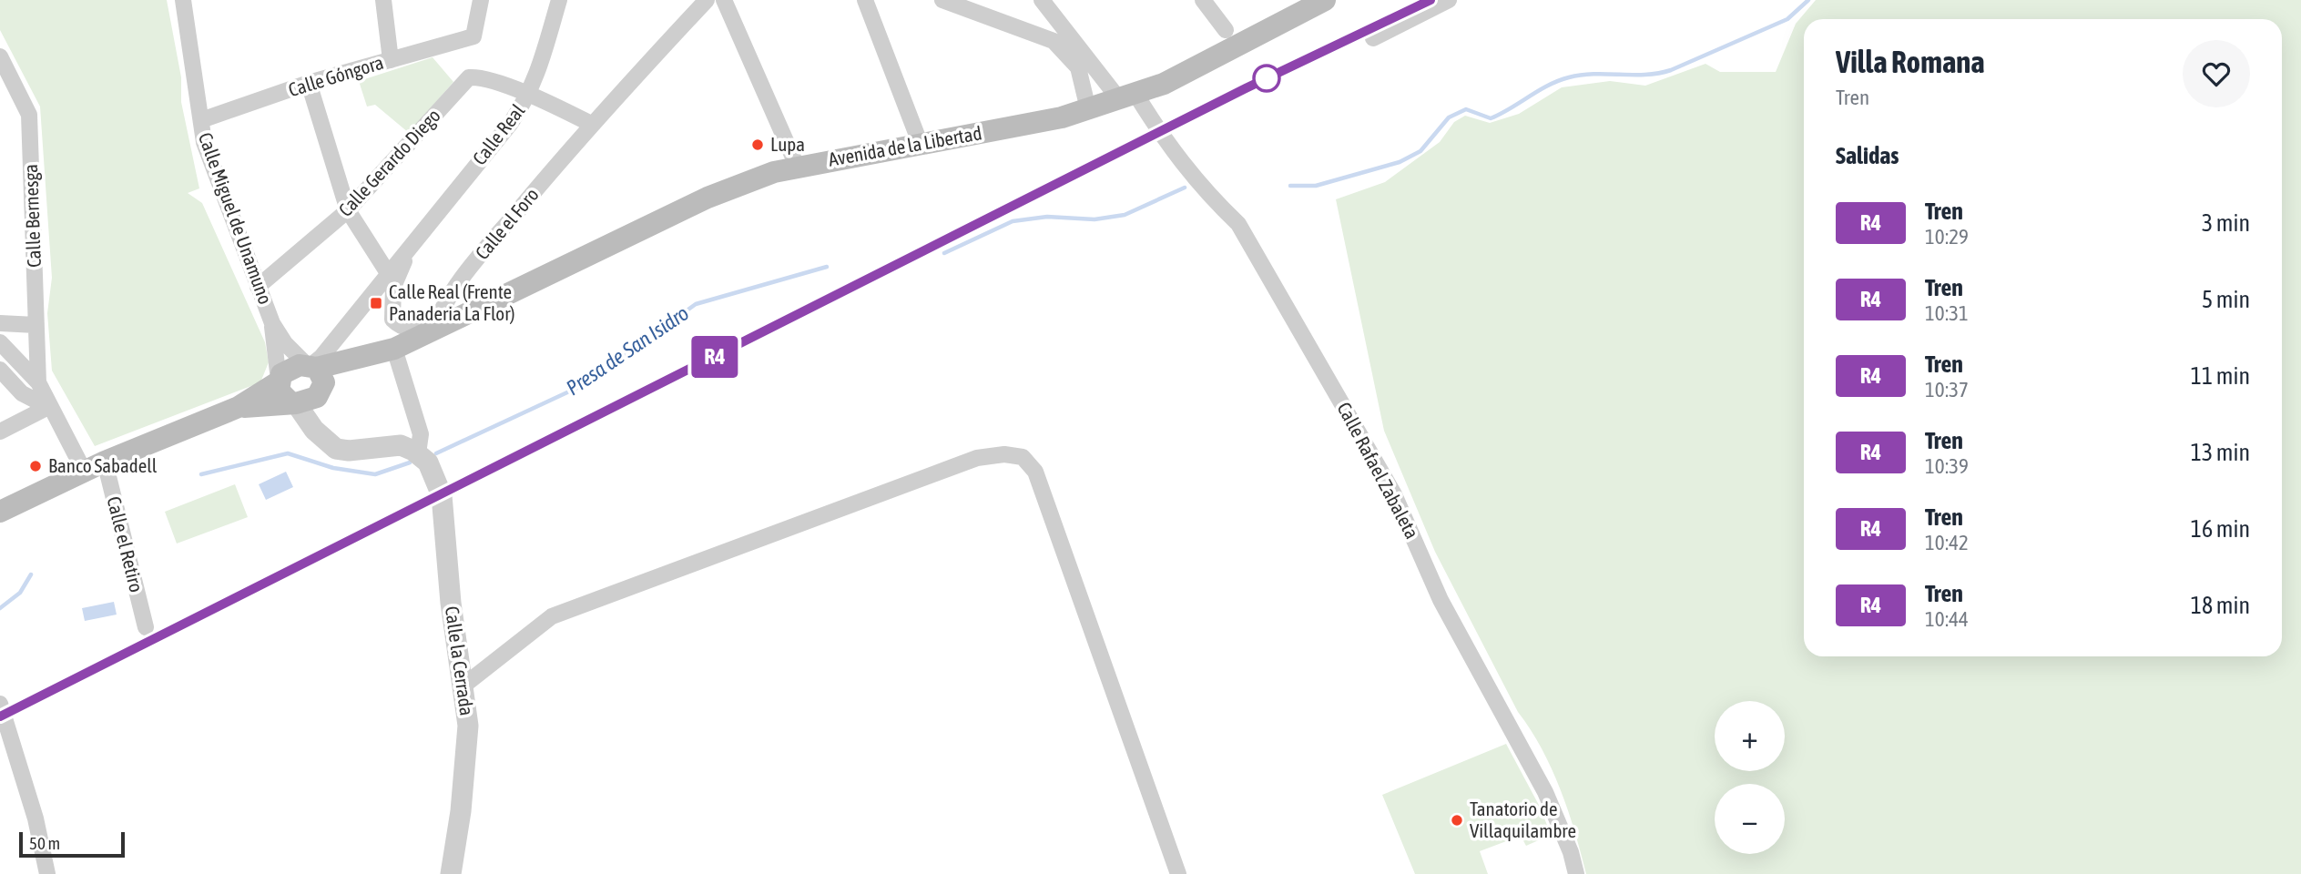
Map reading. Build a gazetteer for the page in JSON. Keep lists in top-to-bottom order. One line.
{"streets":{"main road":["Avenida de la Libertad"],"street":["Calle Góngora","Calle Real","Calle Gerardo Diego","Calle Bernesga","Calle Miguel de Unamuno","Calle el Foro","Calle Rafael Zabaleta","Calle el Retiro","Calle la Cerrada"]},"crossings":[["Calle Góngora","Calle Miguel de Unamuno"],["Calle Real","Avenida de la Libertad"],["Calle Real","Calle Gerardo Diego"],["Calle Real","Calle Miguel de Unamuno"],["Calle Real","Calle el Foro"],["Avenida de la Libertad","Calle Miguel de Unamuno"],["Avenida de la Libertad","Calle el Foro"],["Avenida de la Libertad","Calle Rafael Zabaleta"],["Avenida de la Libertad","Calle el Retiro"],["Calle Gerardo Diego","Calle Miguel de Unamuno"]],"water":["Presa de San Isidro"],"places":{"other":["Lupa","Banco Sabadell","Tanatorio de Villaquilambre"],"transit":["Calle Real (Frente Panaderia La Flor)"]},"scale_bar":"50 m","page":{"on_map":"R4","heading":[["Villa Romana","Tren"],"Salidas"],"list":[{"mark":"R4","name":"Tren","note":"10:29","value":"3 min"},{"mark":"R4","name":"Tren","note":"10:31","value":"5 min"},{"mark":"R4","name":"Tren","note":"10:37","value":"11 min"},{"mark":"R4","name":"Tren","note":"10:39","value":"13 min"},{"mark":"R4","name":"Tren","note":"10:42","value":"16 min"},{"mark":"R4","name":"Tren","note":"10:44","value":"18 min"}],"map_buttons":["+","−"],"scale":"50 m"}}
